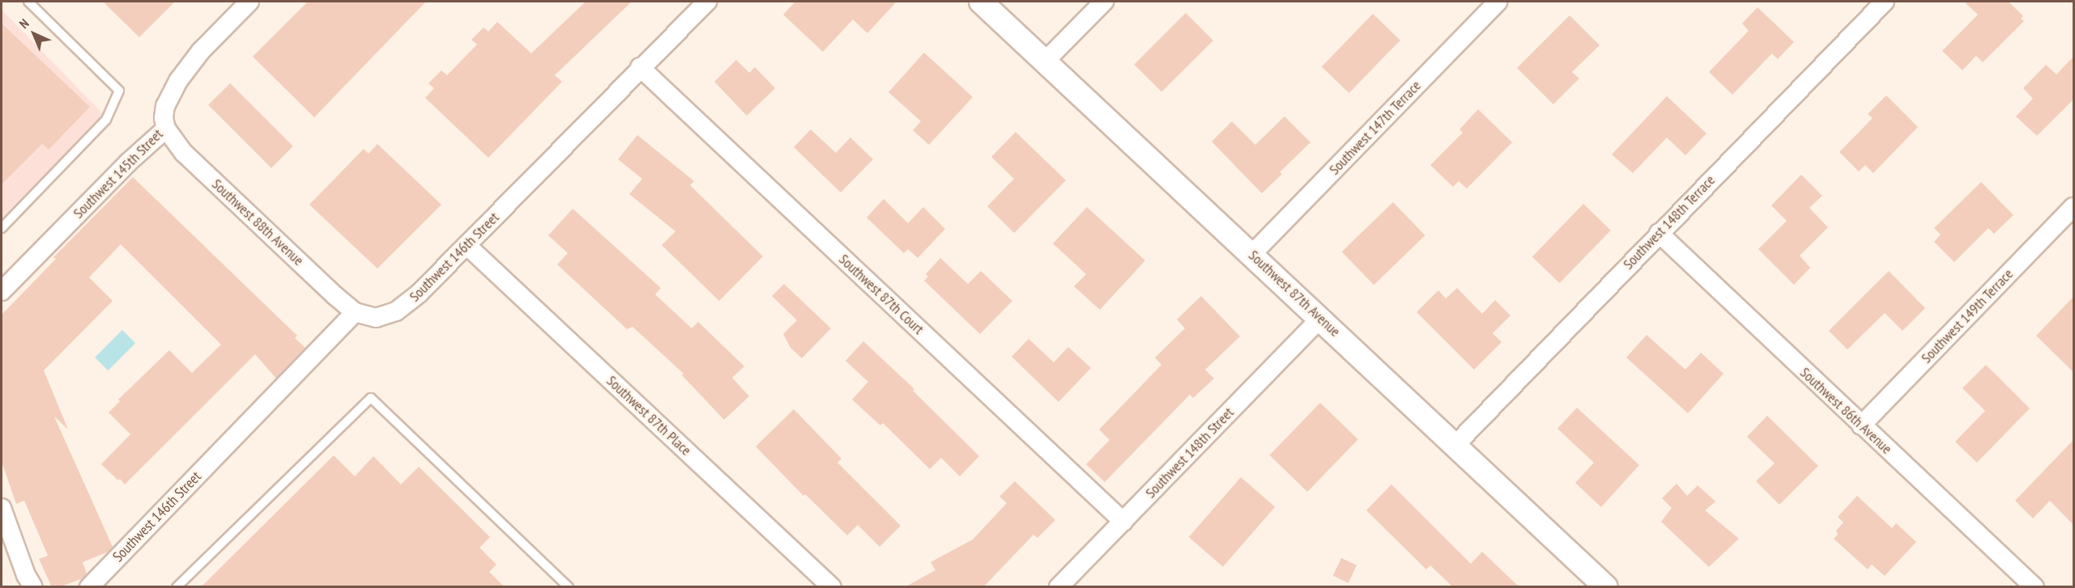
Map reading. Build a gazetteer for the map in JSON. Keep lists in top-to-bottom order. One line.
{"streets":{"street":["Southwest 147th Terrace","Southwest 145th Street","Southwest 88th Avenue","Southwest 148th Terrace","Southwest 146th Street","Southwest 87th Avenue","Southwest 87th Court","Southwest 149th Terrace","Southwest 86th Avenue","Southwest 87th Place","Southwest 148th Street"]},"crossings":[["Southwest 147th Terrace","Southwest 87th Avenue"],["Southwest 145th Street","Southwest 88th Avenue"],["Southwest 88th Avenue","Southwest 146th Street"],["Southwest 148th Terrace","Southwest 87th Avenue"],["Southwest 148th Terrace","Southwest 86th Avenue"],["Southwest 146th Street","Southwest 87th Court"],["Southwest 146th Street","Southwest 87th Place"],["Southwest 87th Avenue","Southwest 148th Street"],["Southwest 87th Court","Southwest 148th Street"],["Southwest 149th Terrace","Southwest 86th Avenue"]],"north":"top left"}
